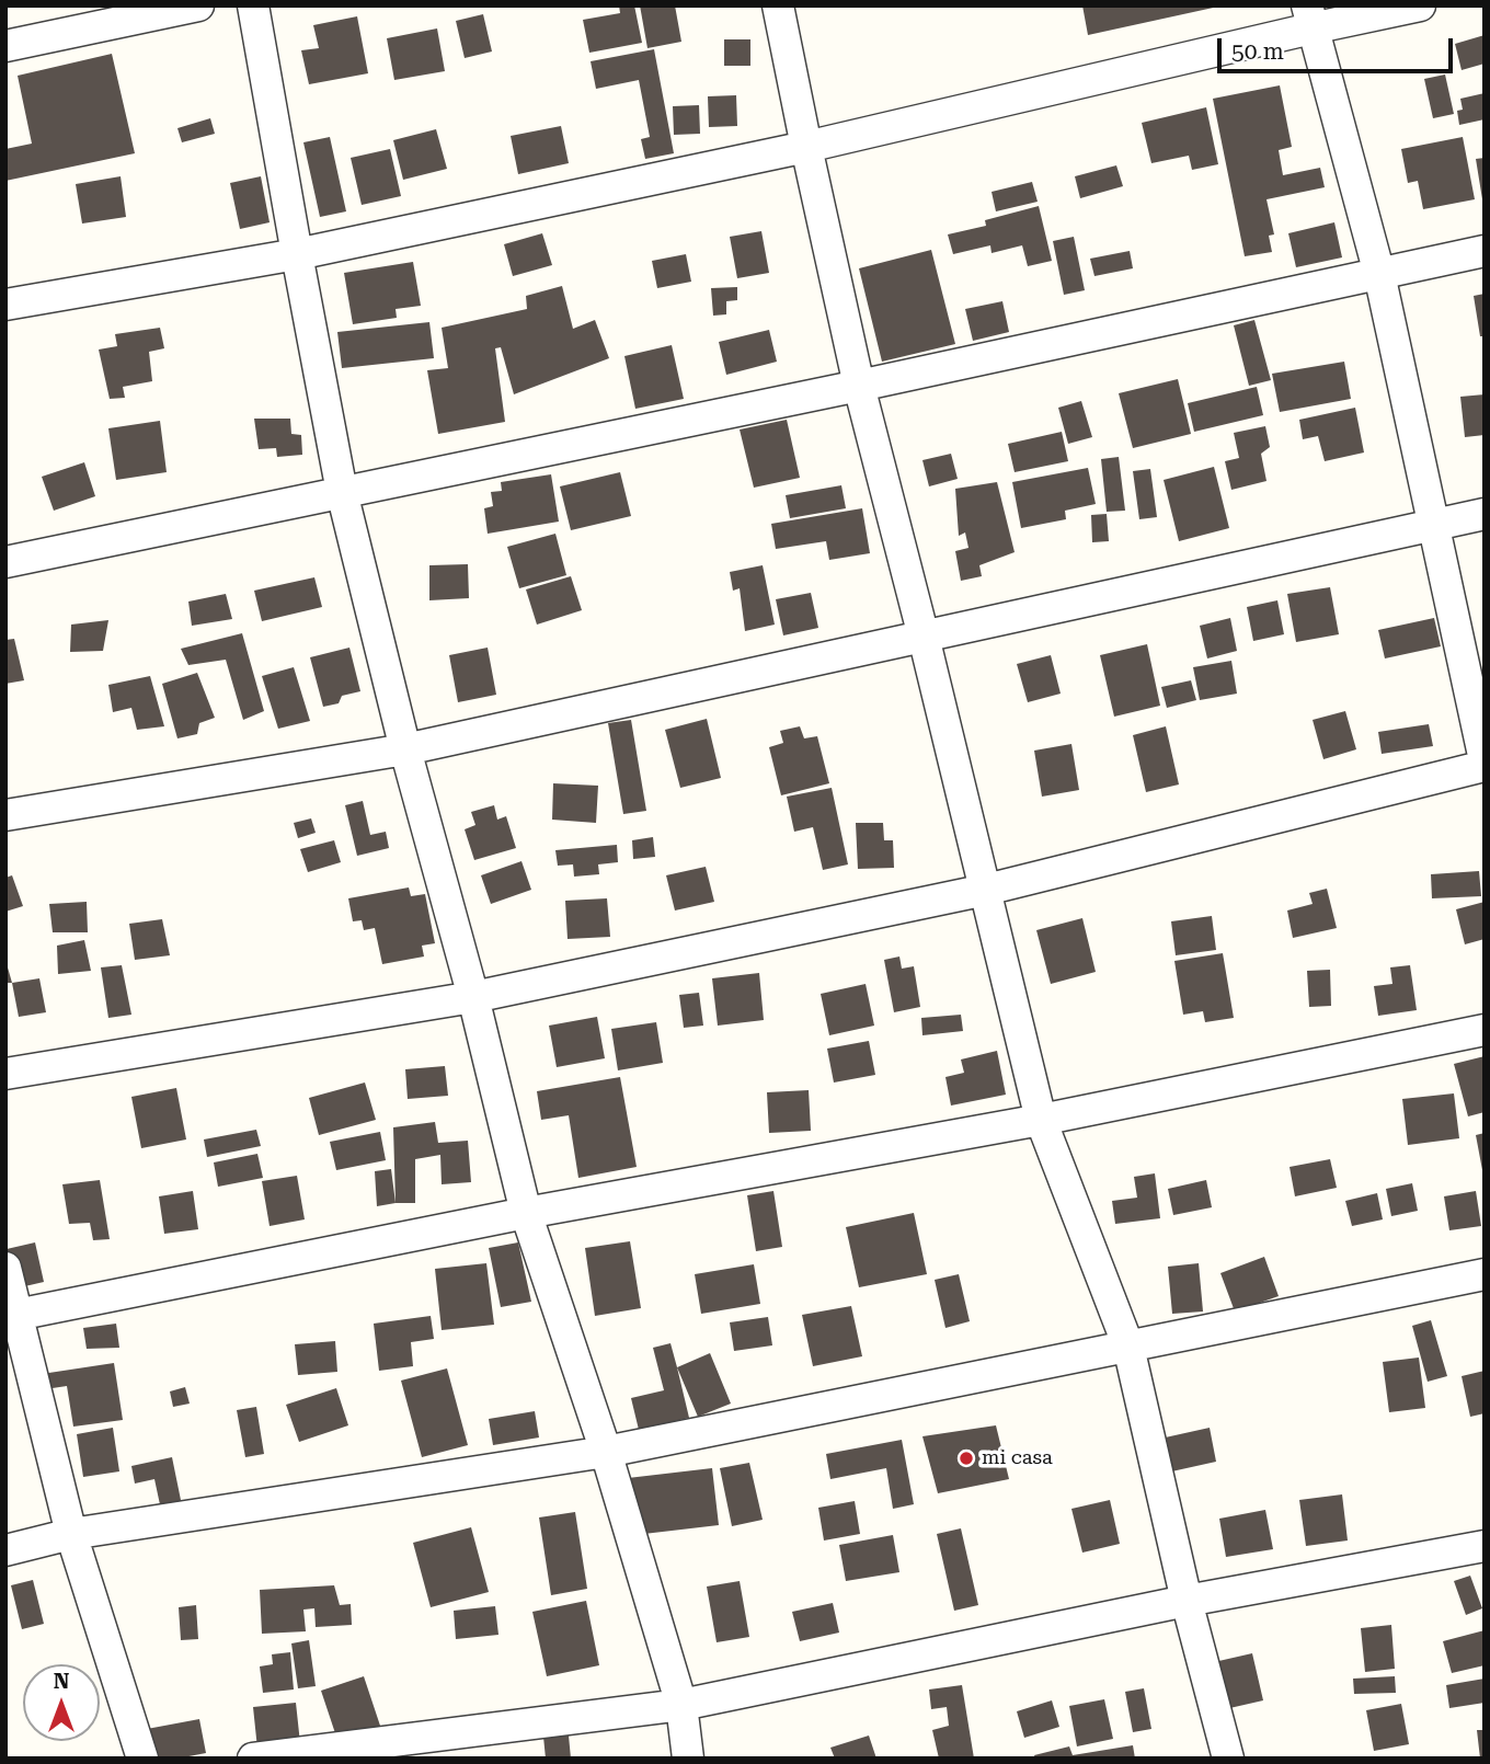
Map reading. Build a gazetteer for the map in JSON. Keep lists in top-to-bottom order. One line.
{"places":["mi casa"],"scale_bar":"50 m","north":"top"}
